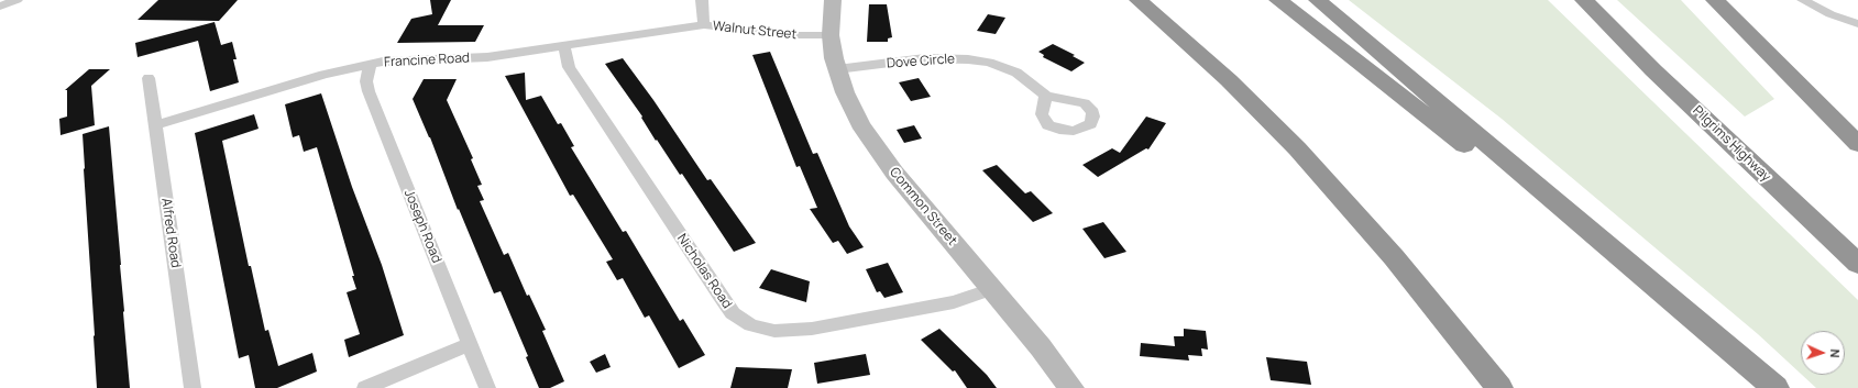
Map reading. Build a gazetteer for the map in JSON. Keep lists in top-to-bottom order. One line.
{"streets":{"highway":["Pilgrims Highway"],"street":["Walnut Street","Francine Road","Dove Circle","Common Street","Joseph Road","Alfred Road","Nicholas Road"]},"crossings":[["Walnut Street","Francine Road"],["Walnut Street","Common Street"],["Francine Road","Joseph Road"],["Francine Road","Alfred Road"],["Francine Road","Nicholas Road"],["Dove Circle","Common Street"],["Common Street","Nicholas Road"]],"north":"right"}
